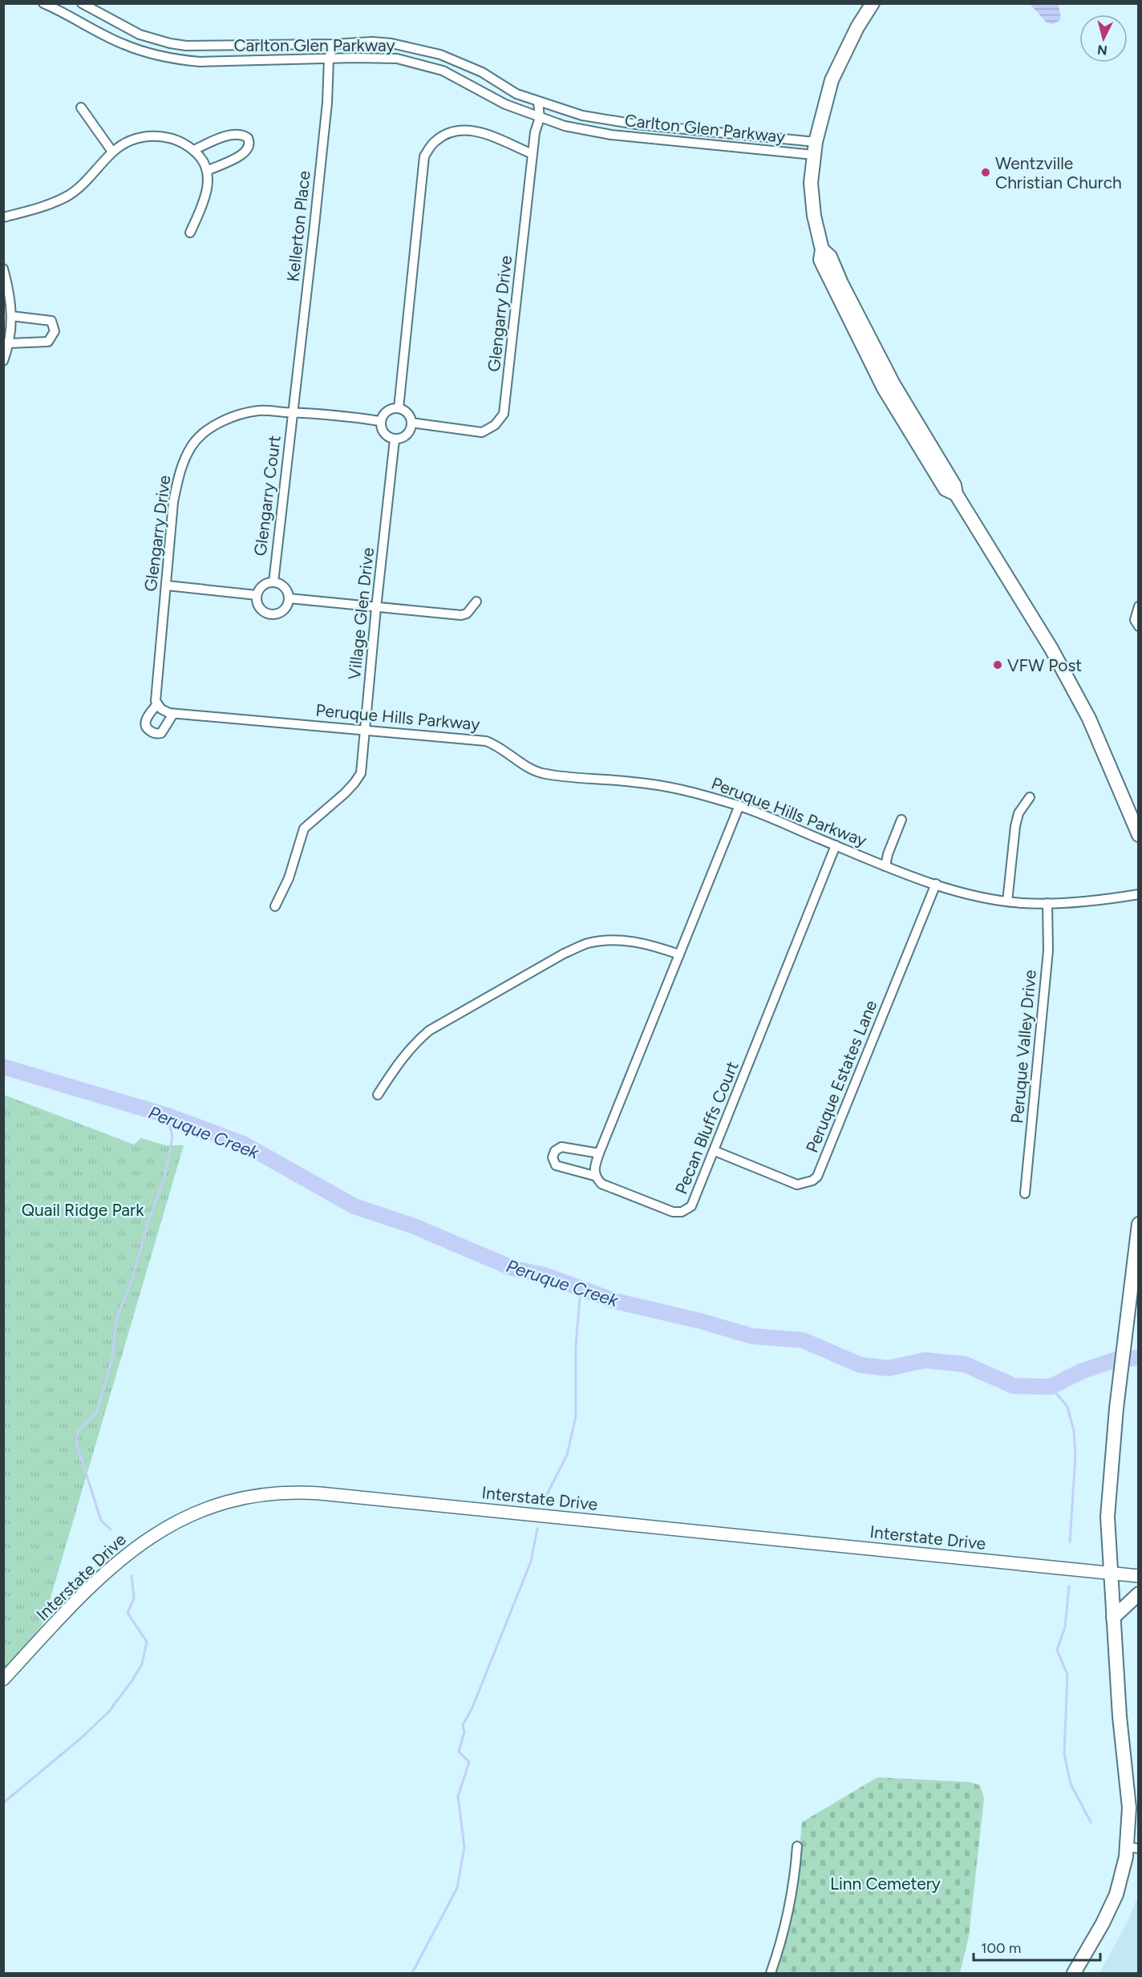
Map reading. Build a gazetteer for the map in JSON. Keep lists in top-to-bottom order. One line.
{"streets":{"main road":["Interstate Drive"],"street":["Carlton Glen Parkway","Kellerton Place","Glengarry Drive","Glengarry Court","Village Glen Drive","Peruque Hills Parkway","Peruque Valley Drive","Peruque Estates Lane","Pecan Bluffs Court"]},"crossings":[["Carlton Glen Parkway","Kellerton Place"],["Carlton Glen Parkway","Glengarry Drive"],["Kellerton Place","Glengarry Drive"],["Kellerton Place","Glengarry Court"],["Glengarry Drive","Glengarry Court"],["Glengarry Drive","Village Glen Drive"],["Glengarry Drive","Peruque Hills Parkway"],["Village Glen Drive","Peruque Hills Parkway"],["Peruque Hills Parkway","Peruque Valley Drive"],["Peruque Hills Parkway","Peruque Estates Lane"],["Peruque Hills Parkway","Pecan Bluffs Court"],["Peruque Estates Lane","Pecan Bluffs Court"]],"water":["Peruque Creek"],"parks":["Quail Ridge Park","Linn Cemetery"],"places":["Wentzville Christian Church","VFW Post"],"scale_bar":"100 m","north":"bottom"}
